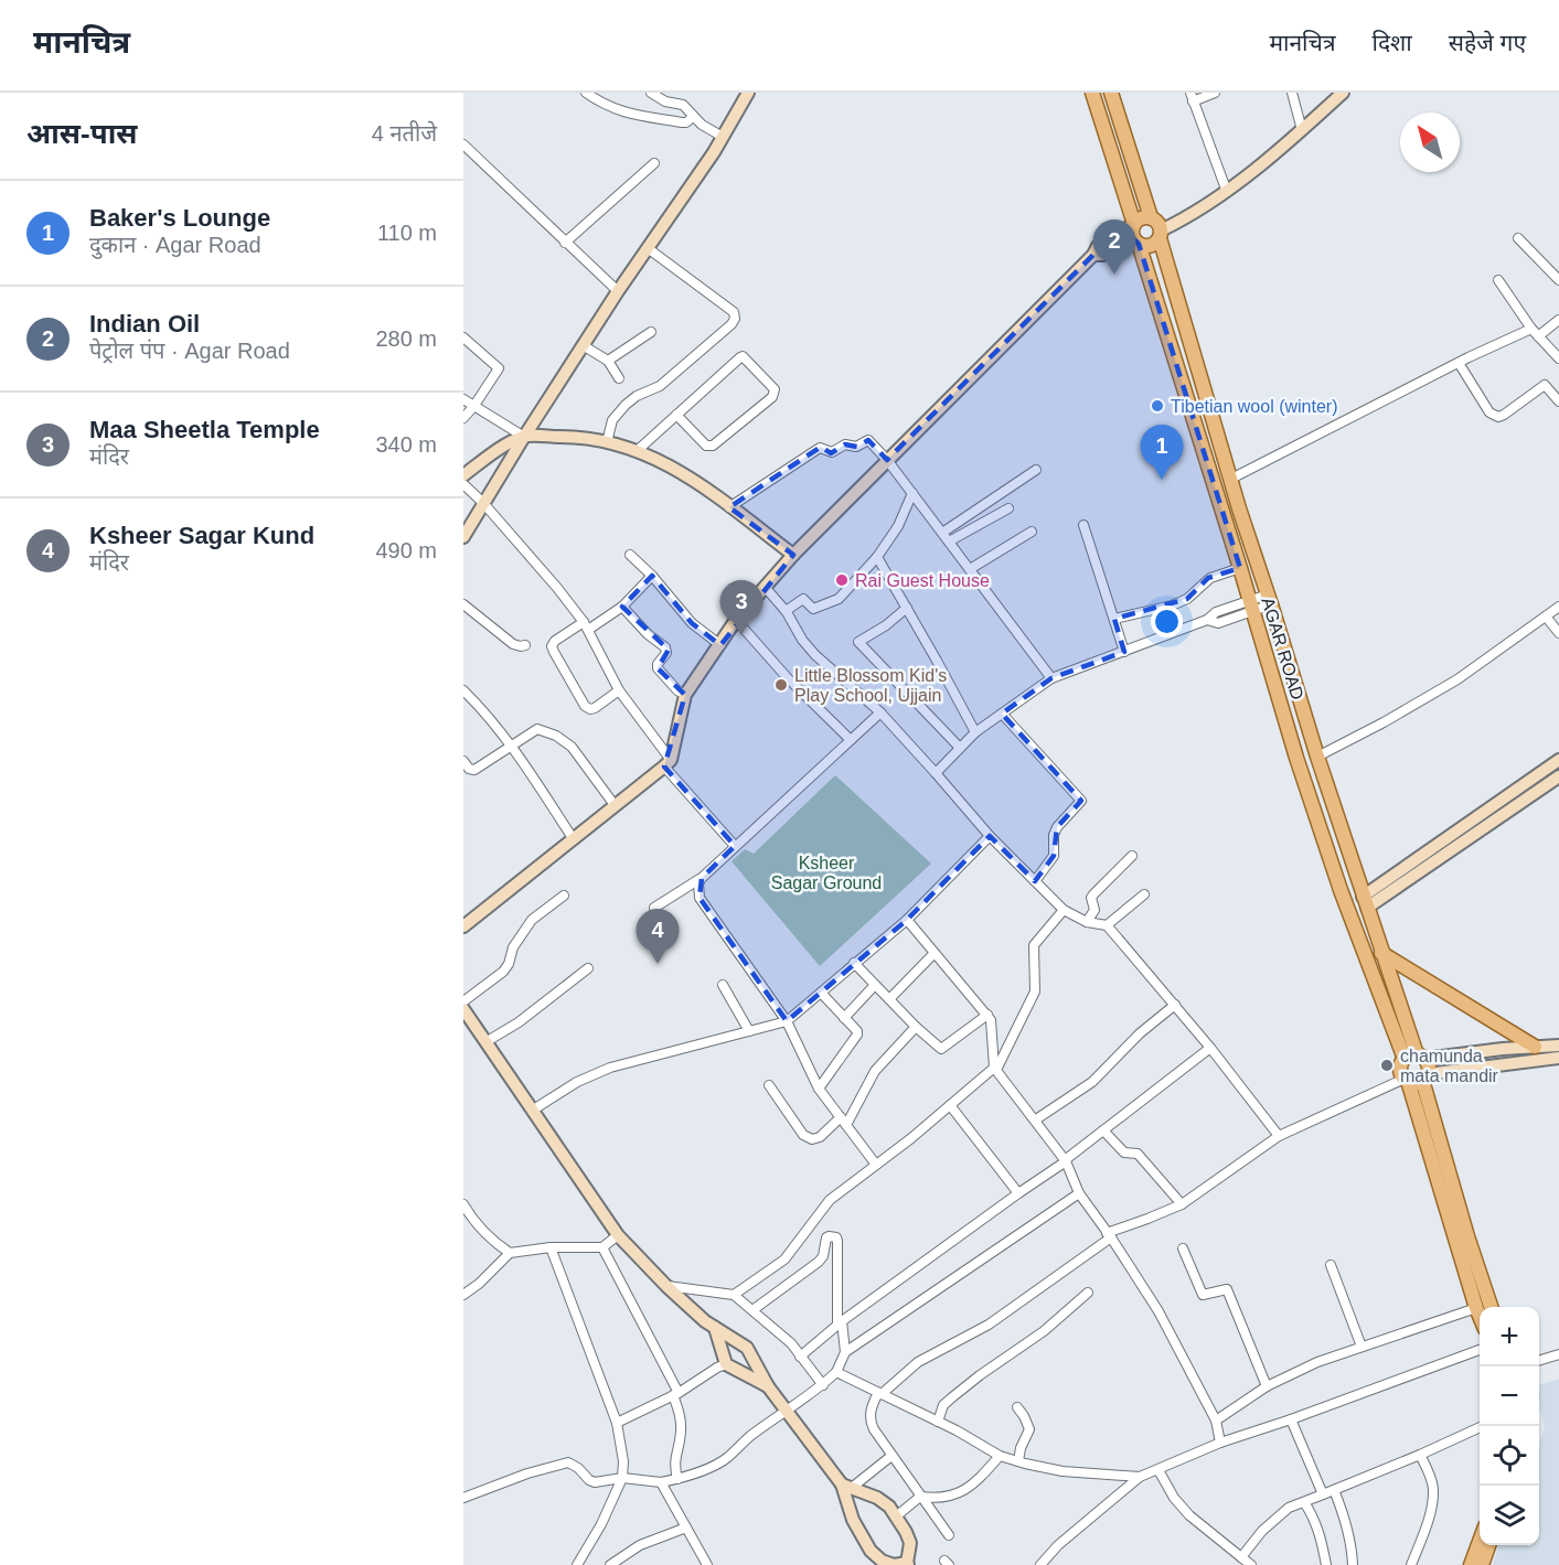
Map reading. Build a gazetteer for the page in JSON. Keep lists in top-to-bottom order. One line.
{"streets":{"main road":["AGAR ROAD"]},"parks":["Ksheer Sagar Ground"],"places":["Tibetian wool (winter)","Rai Guest House","Little Blossom Kid's Play School, Ujjain","chamunda mata mandir"],"north":"top left","page":{"header":"मानचित्र","nav":["मानचित्र","दिशा","सहेजे गए"],"heading":["आस-पास","4 नतीजे"],"list":[{"mark":"1","name":"Baker's Lounge","note":"दुकान · Agar Road","value":"110 m"},{"mark":"2","name":"Indian Oil","note":"पेट्रोल पंप · Agar Road","value":"280 m"},{"mark":"3","name":"Maa Sheetla Temple","note":"मंदिर","value":"340 m"},{"mark":"4","name":"Ksheer Sagar Kund","note":"मंदिर","value":"490 m"}],"pins":["2","1","3","4"],"map_buttons":["+","−"]}}
